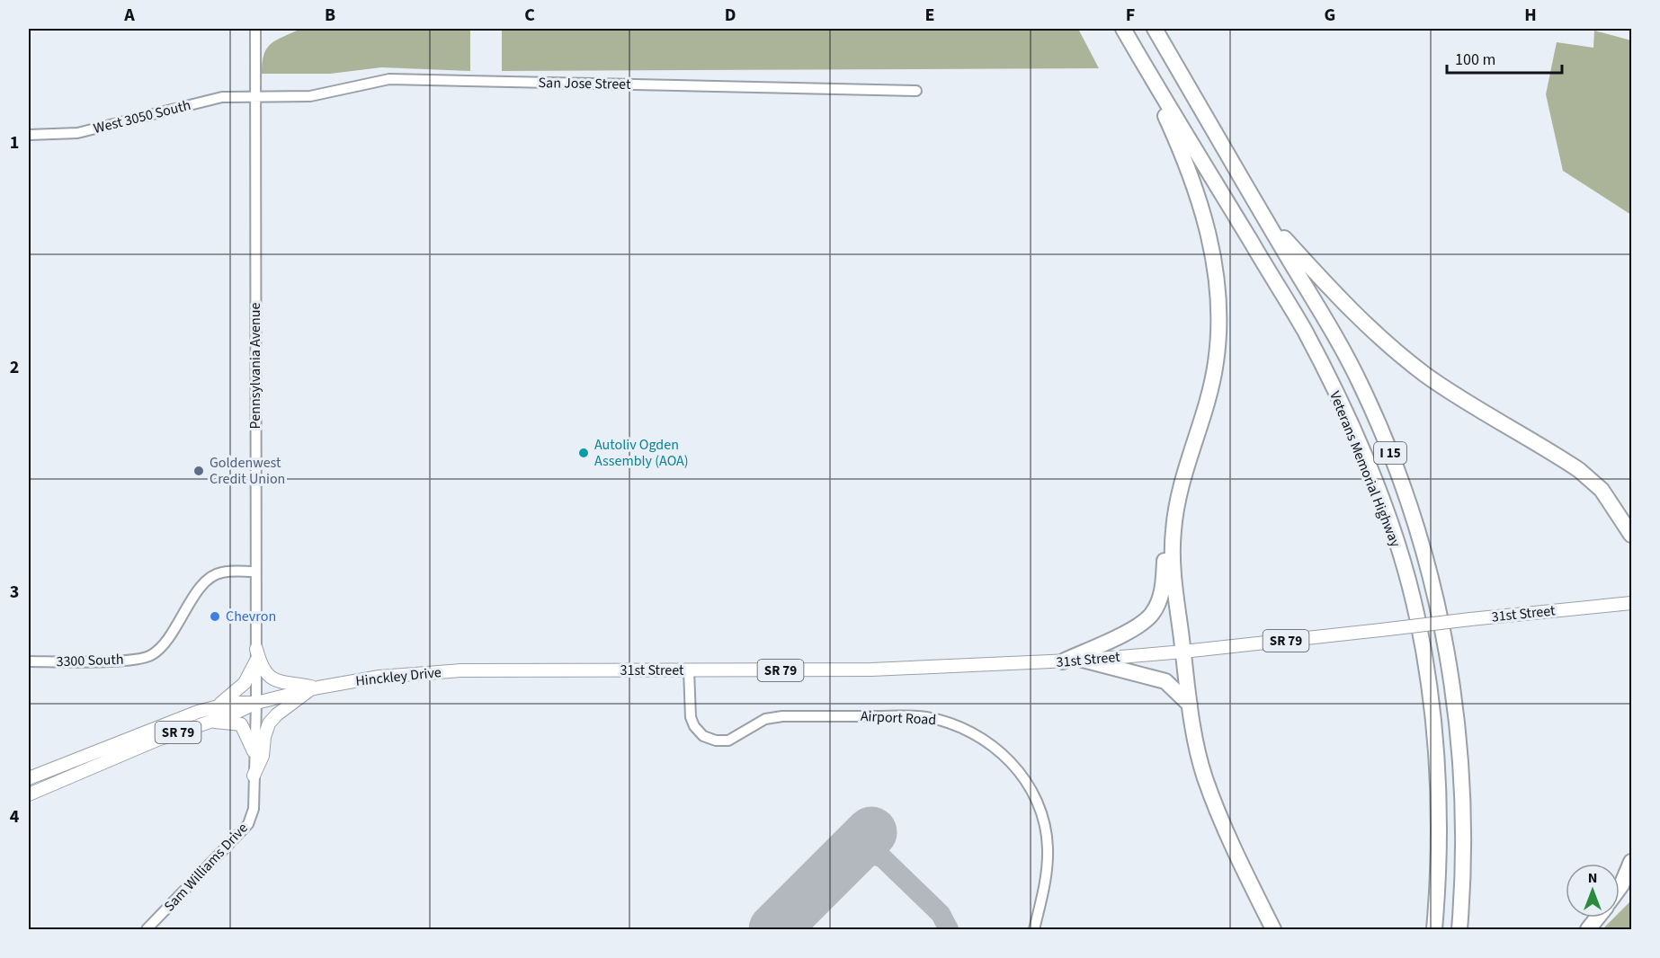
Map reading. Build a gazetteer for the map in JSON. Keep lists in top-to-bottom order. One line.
{"streets":{"highway":["I 15","Veterans Memorial Highway"],"main road":["31st Street","SR 79","Hinckley Drive"],"street":["San Jose Street","West 3050 South","Pennsylvania Avenue","3300 South","Airport Road","Sam Williams Drive"]},"crossings":[["San Jose Street","West 3050 South"],["San Jose Street","Pennsylvania Avenue"],["West 3050 South","Pennsylvania Avenue"],["Pennsylvania Avenue","3300 South"],["Pennsylvania Avenue","Hinckley Drive"],["Pennsylvania Avenue","Sam Williams Drive"],["31st Street","Hinckley Drive"],["31st Street","Airport Road"],["Hinckley Drive","Sam Williams Drive"]],"places":["Autoliv Ogden Assembly (AOA)","Goldenwest Credit Union","Chevron"],"scale_bar":"100 m","north":"top","grid":{"columns":["A","B","C","D","E","F","G","H"],"rows":["1","2","3","4"]}}
